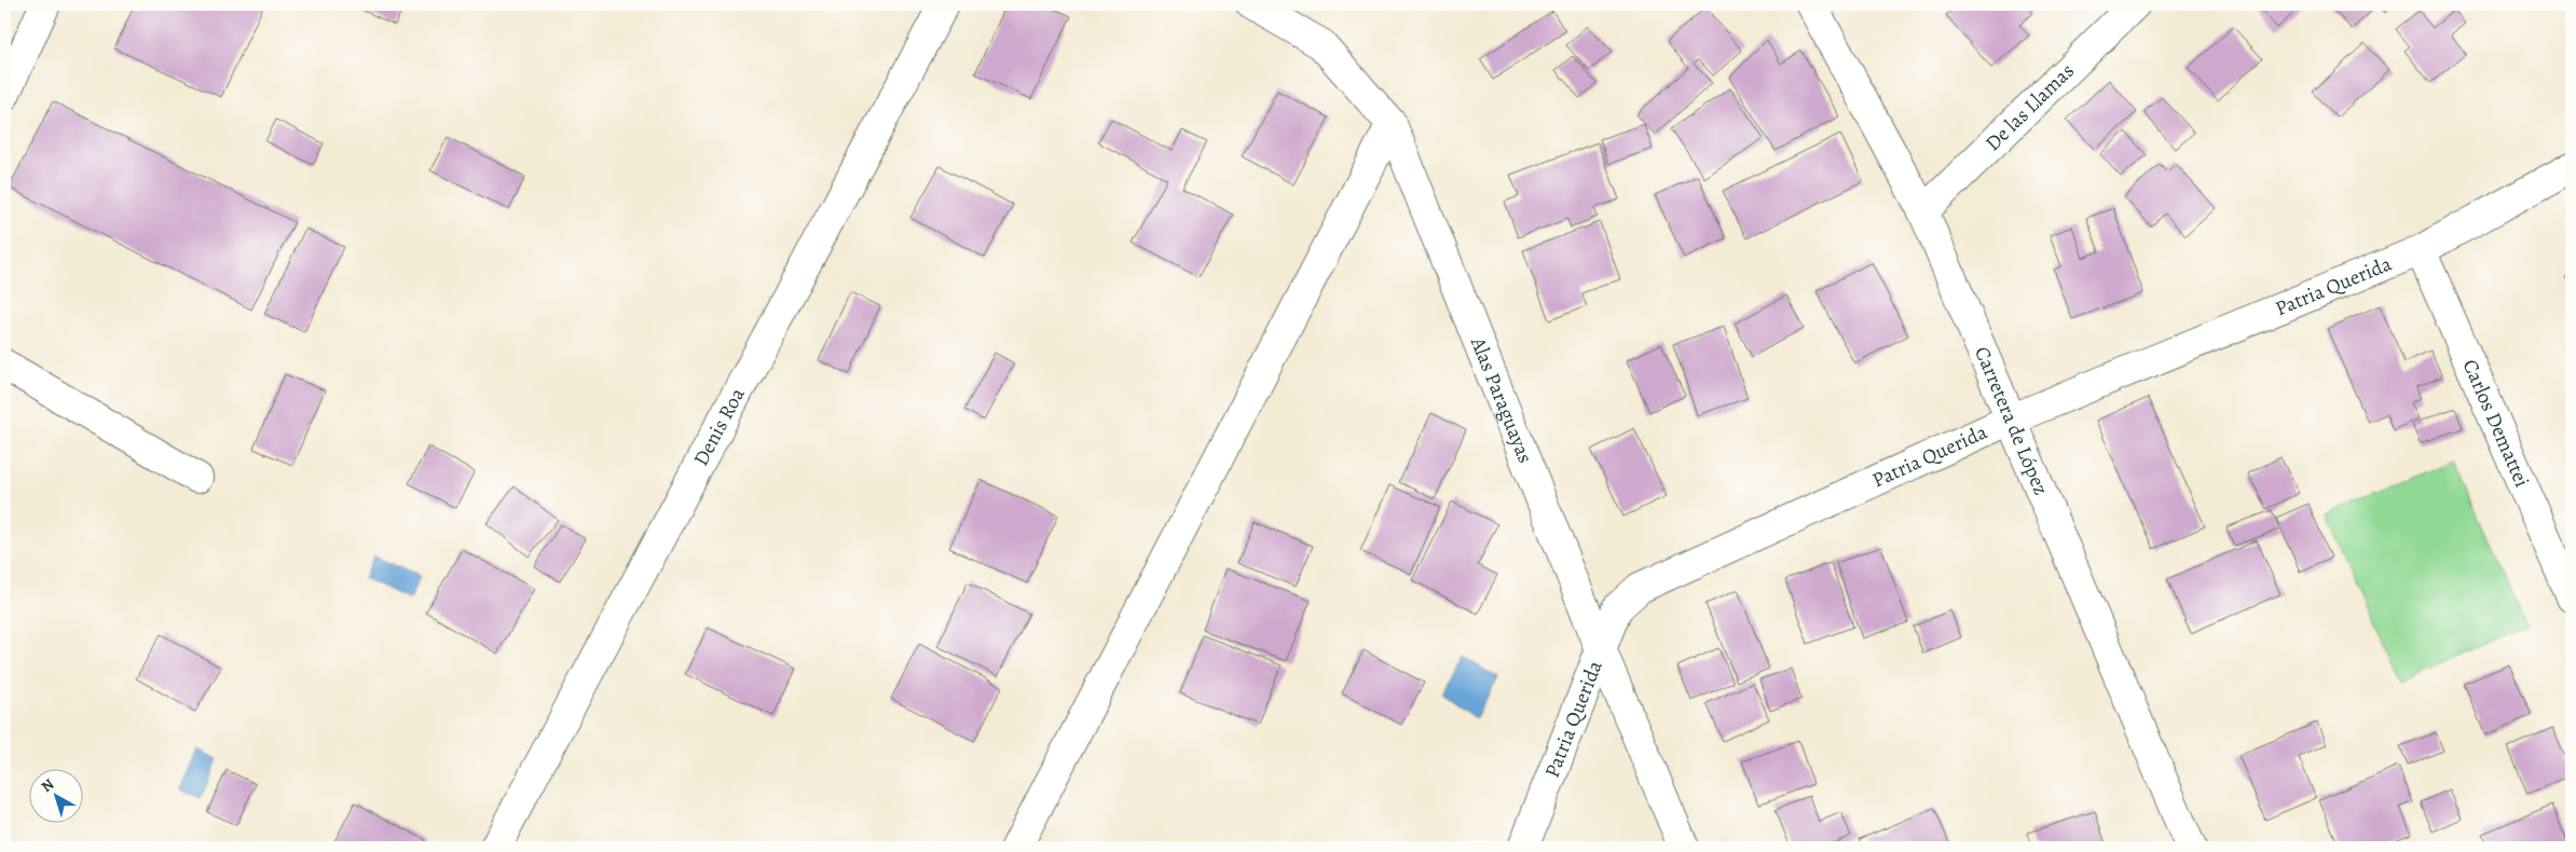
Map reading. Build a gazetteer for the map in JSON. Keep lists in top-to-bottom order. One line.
{"streets":{"street":["De las Llamas","Patria Querida","Alas Paraguayas","Carretera de López","Carlos Demattei","Denis Roa"]},"crossings":[["De las Llamas","Carretera de López"],["Patria Querida","Alas Paraguayas"],["Patria Querida","Carretera de López"],["Patria Querida","Carlos Demattei"]],"north":"top left"}
